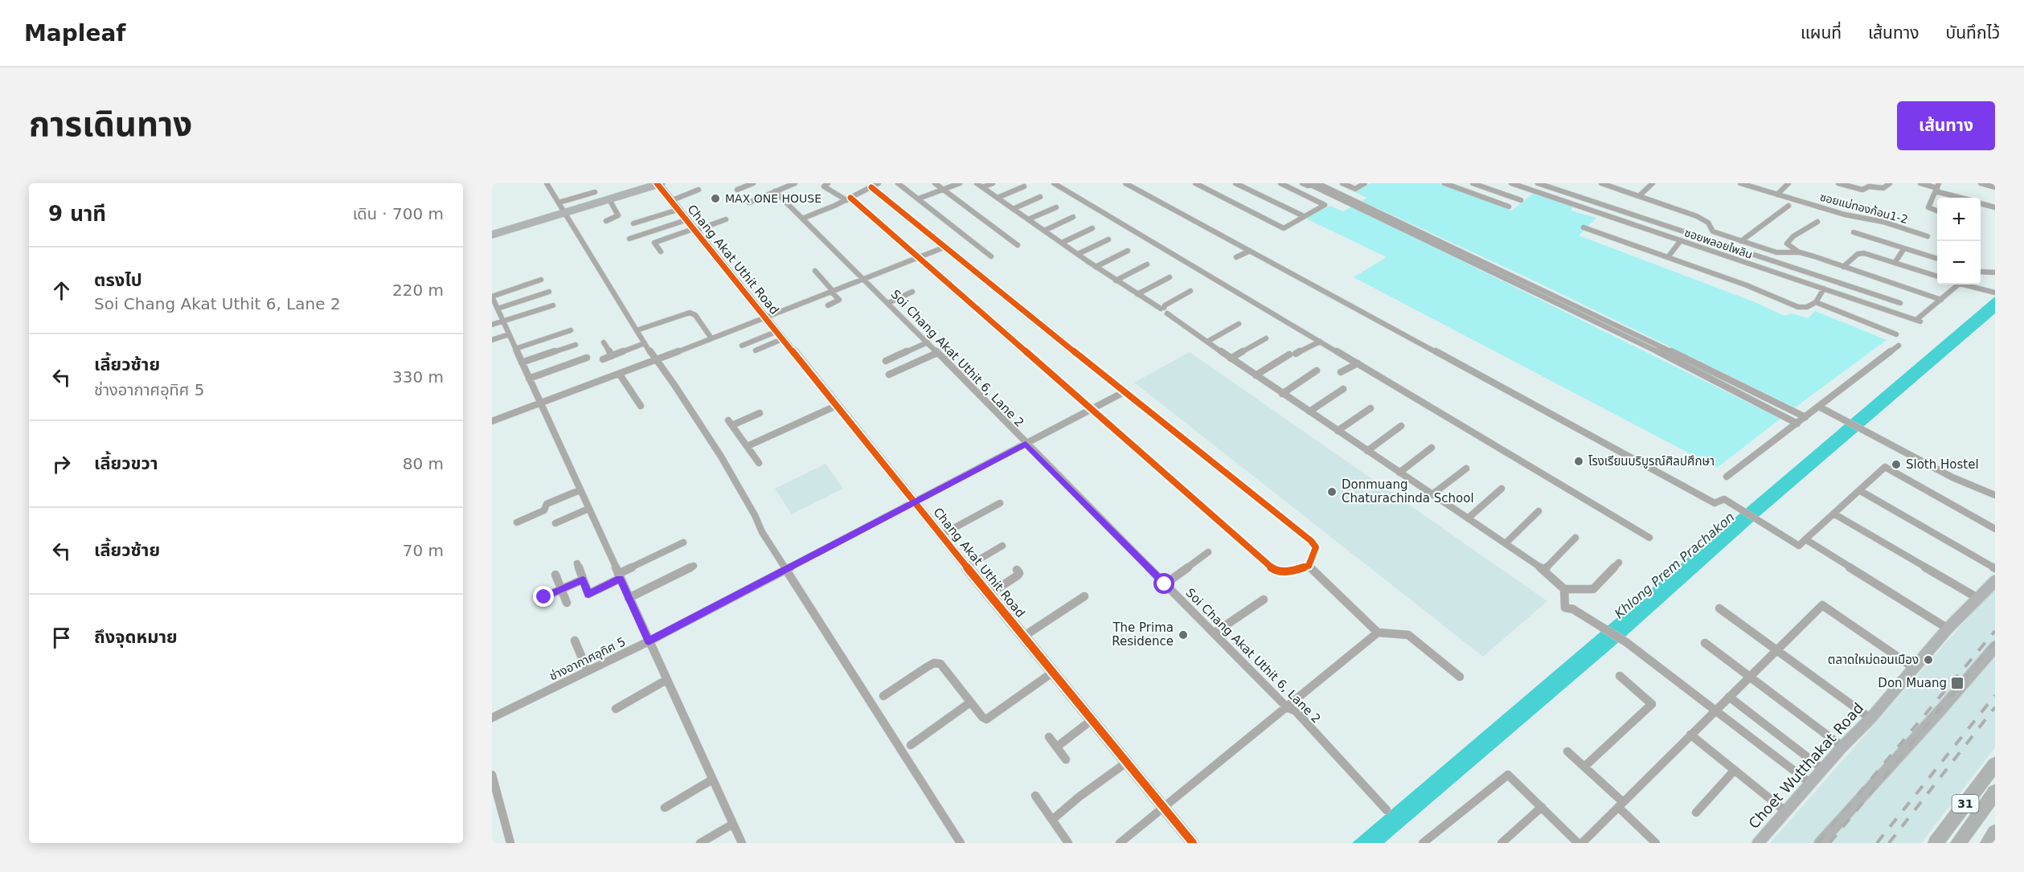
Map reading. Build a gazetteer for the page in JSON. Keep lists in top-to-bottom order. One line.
{"streets":{"highway":["31"],"street":["ซอยแม่ทองก้อน1-2","ซอยพลอยไพลิน","Chang Akat Uthit Road","Soi Chang Akat Uthit 6, Lane 2","ช่างอากาศอุทิศ 5","Choet Wutthakat Road"]},"crossings":[["Chang Akat Uthit Road","ช่างอากาศอุทิศ 5"],["Soi Chang Akat Uthit 6, Lane 2","ช่างอากาศอุทิศ 5"]],"water":["Khlong Prem Prachakon"],"places":{"other":["MAX ONE HOUSE","โรงเรียนบริบูรณ์ศิลปศึกษา","Sloth Hostel","Donmuang Chaturachinda School","The Prima Residence","ตลาดใหม่ดอนเมือง"],"transit":["Don Muang"]},"page":{"header":"Mapleaf","nav":["แผนที่","เส้นทาง","บันทึกไว้"],"title":"การเดินทาง","buttons":"เส้นทาง","heading":["9 นาที","เดิน · 700 m"],"map_buttons":["+","−"],"list":[["ตรงไป","Soi Chang Akat Uthit 6, Lane 2","220 m"],["เลี้ยวซ้าย","ช่างอากาศอุทิศ 5","330 m"],["เลี้ยวขวา","80 m"],["เลี้ยวซ้าย","70 m"],"ถึงจุดหมาย"]}}
